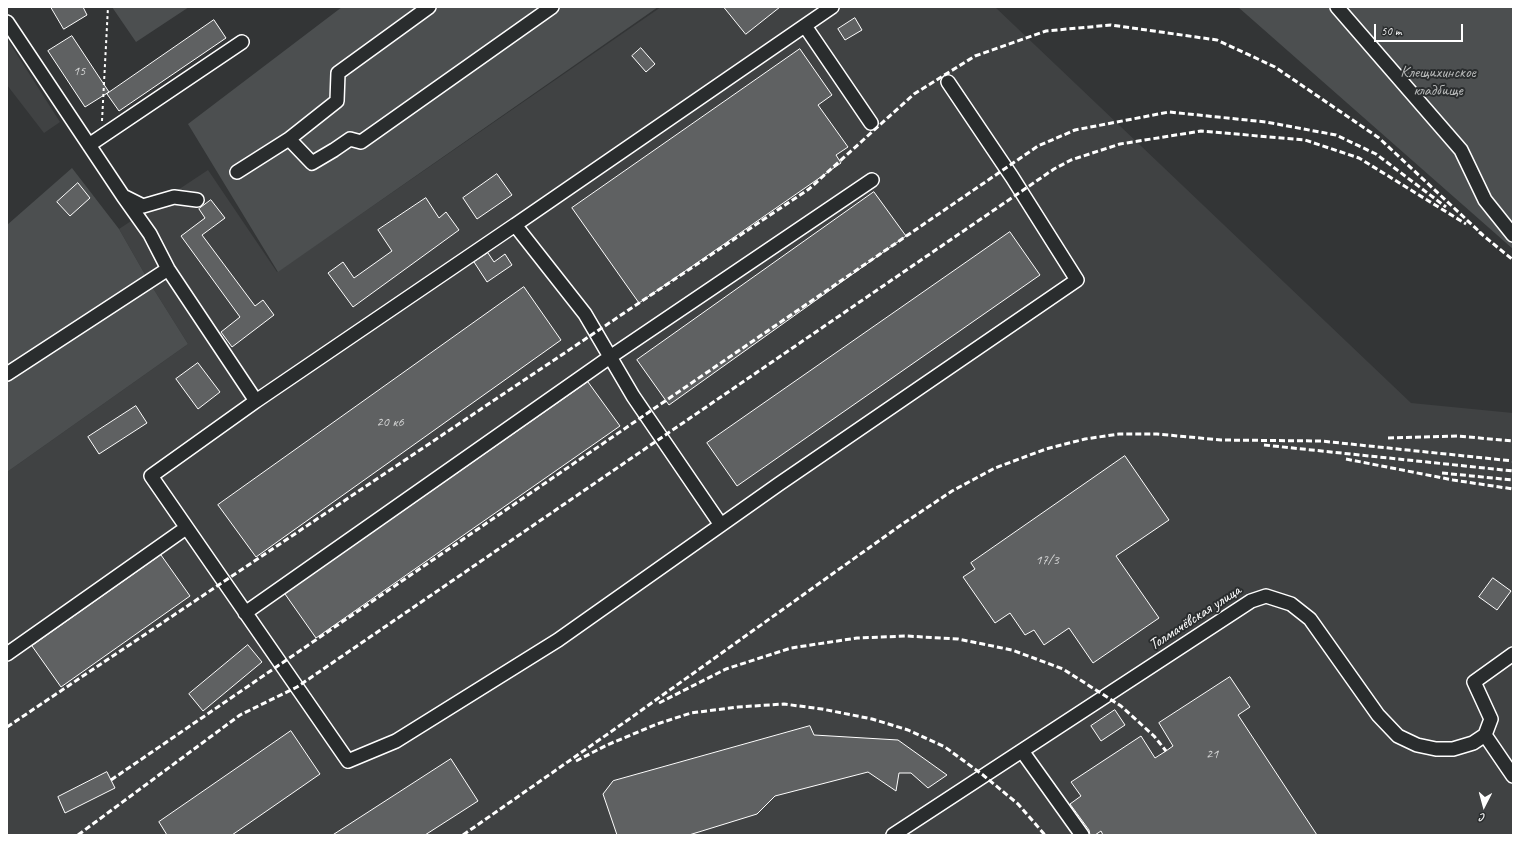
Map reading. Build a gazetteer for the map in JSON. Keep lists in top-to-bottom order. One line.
{"streets":{"street":["Толмачёвская улица"]},"parks":["Клещихинское кладбище"],"house_numbers":["15","20 к6","17/3","21"],"scale_bar":"50 m","north":"bottom"}
